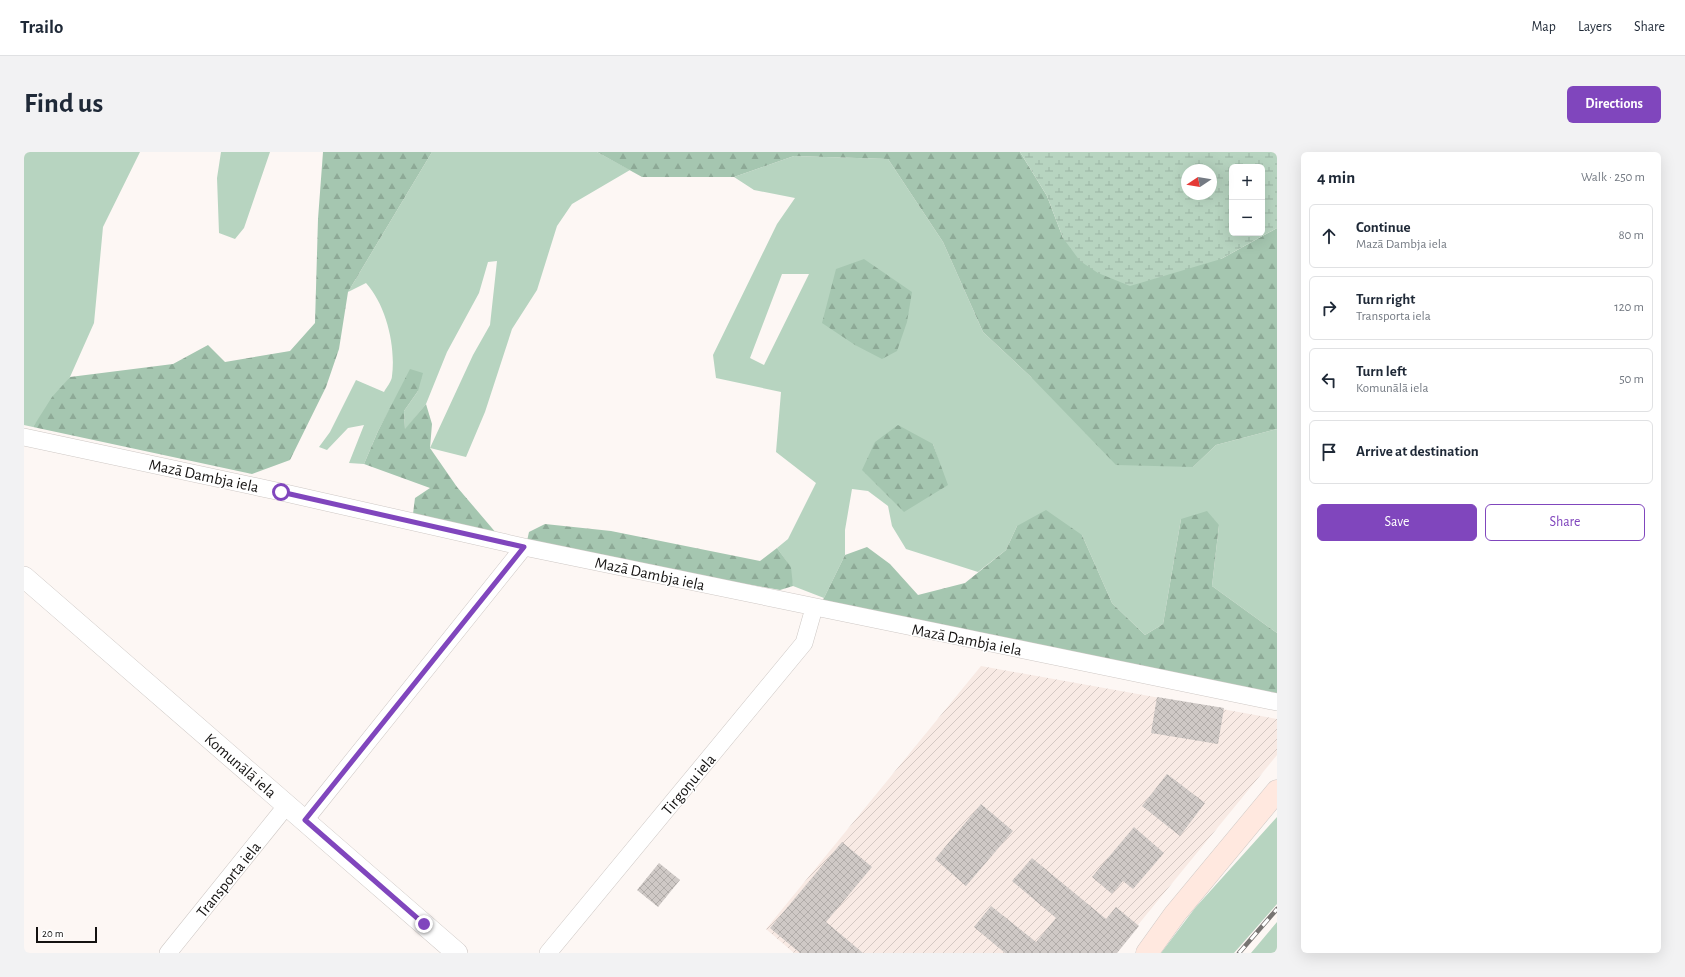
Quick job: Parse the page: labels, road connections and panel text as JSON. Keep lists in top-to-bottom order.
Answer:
{
  "streets": {
    "street": [
      "Mazā Dambja iela",
      "Komunālā iela",
      "Tirgoņu iela",
      "Transporta iela"
    ]
  },
  "crossings": [
    ["Mazā Dambja iela", "Tirgoņu iela"],
    ["Komunālā iela", "Transporta iela"]
  ],
  "scale_bar": "20 m",
  "north": "left",
  "page": {
    "header": "Trailo",
    "nav": ["Map", "Layers", "Share"],
    "buttons": [
      "Directions",
      ["Save", "Share"]
    ],
    "title": "Find us",
    "heading": ["4 min", "Walk · 250 m"],
    "map_buttons": ["+", "−"],
    "list": [
      ["Continue", "Mazā Dambja iela", "80 m"],
      ["Turn right", "Transporta iela", "120 m"],
      ["Turn left", "Komunālā iela", "50 m"],
      "Arrive at destination"
    ],
    "scale": "20 m"
  }
}
